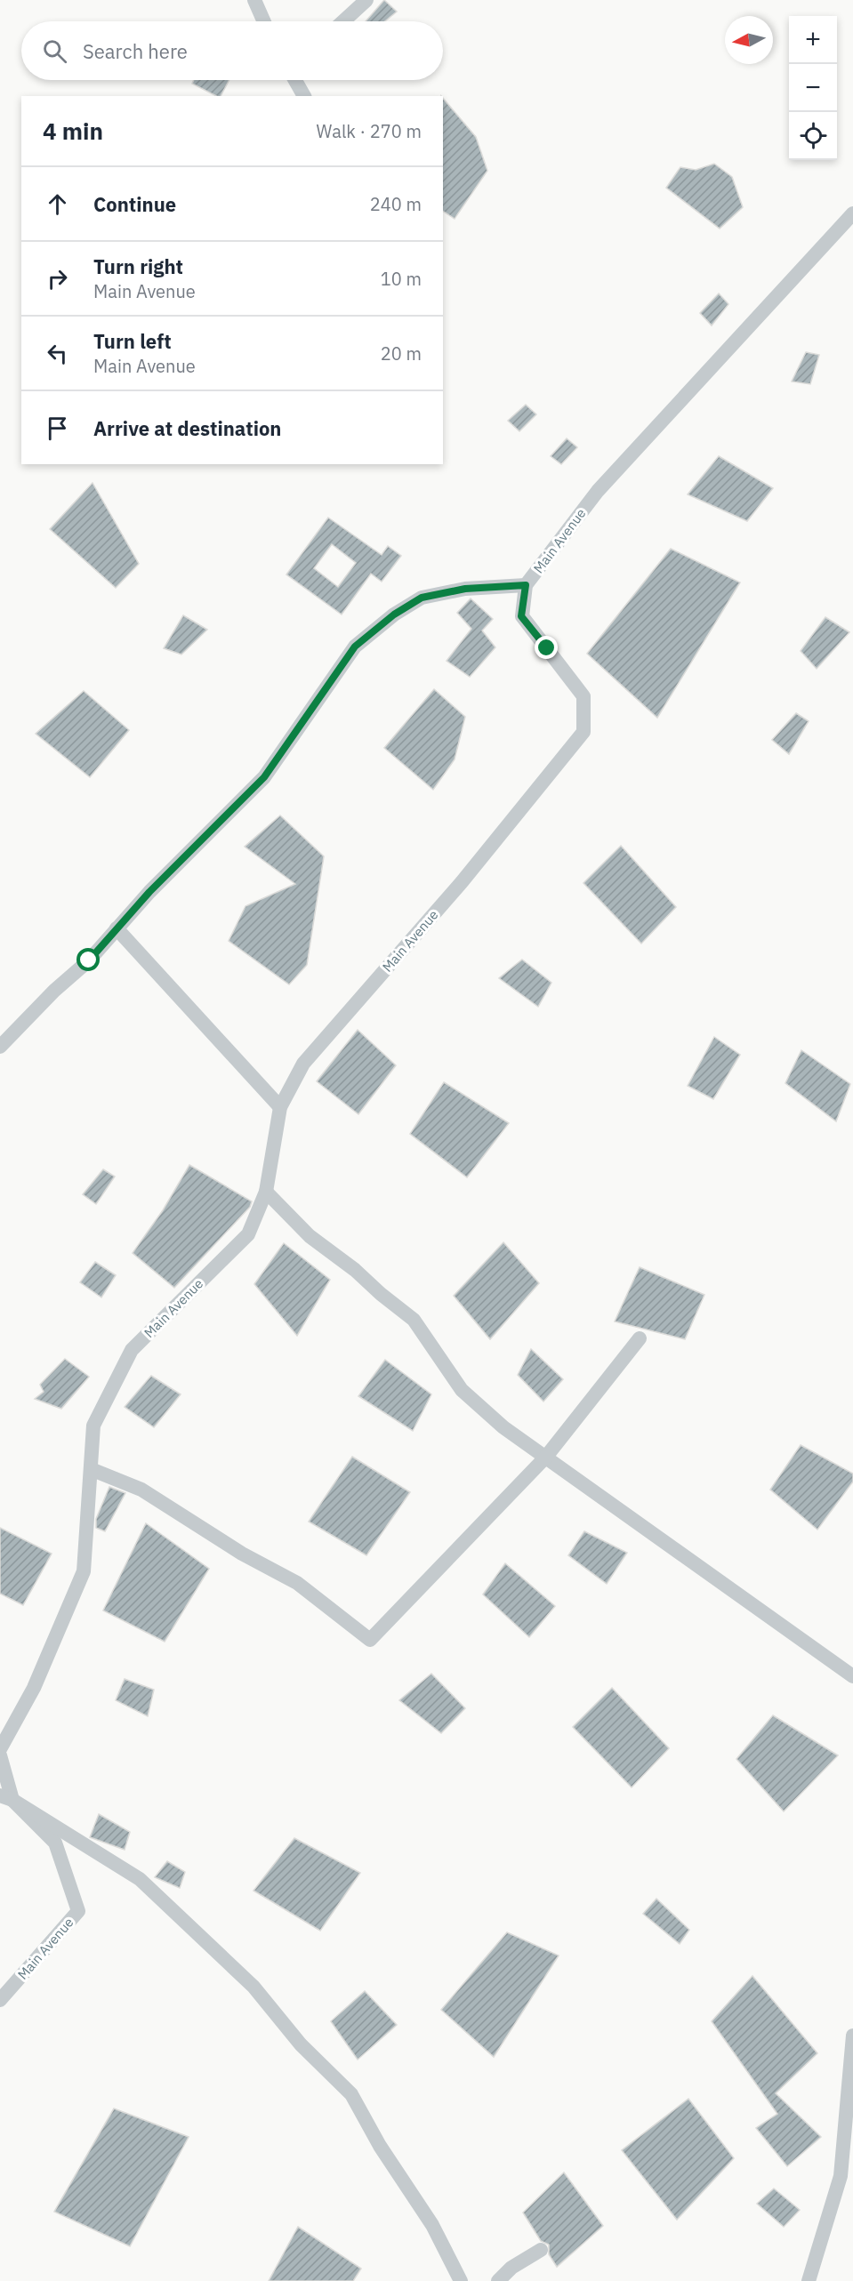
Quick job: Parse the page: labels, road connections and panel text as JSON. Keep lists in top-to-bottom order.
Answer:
{
  "streets": {
    "street": ["Main Avenue"]
  },
  "north": "left",
  "page": {
    "map_buttons": ["+", "−"],
    "search": "Search here",
    "heading": ["4 min", "Walk · 270 m"],
    "list": [
      ["Continue", "240 m"],
      ["Turn right", "Main Avenue", "10 m"],
      ["Turn left", "Main Avenue", "20 m"],
      "Arrive at destination"
    ]
  }
}
